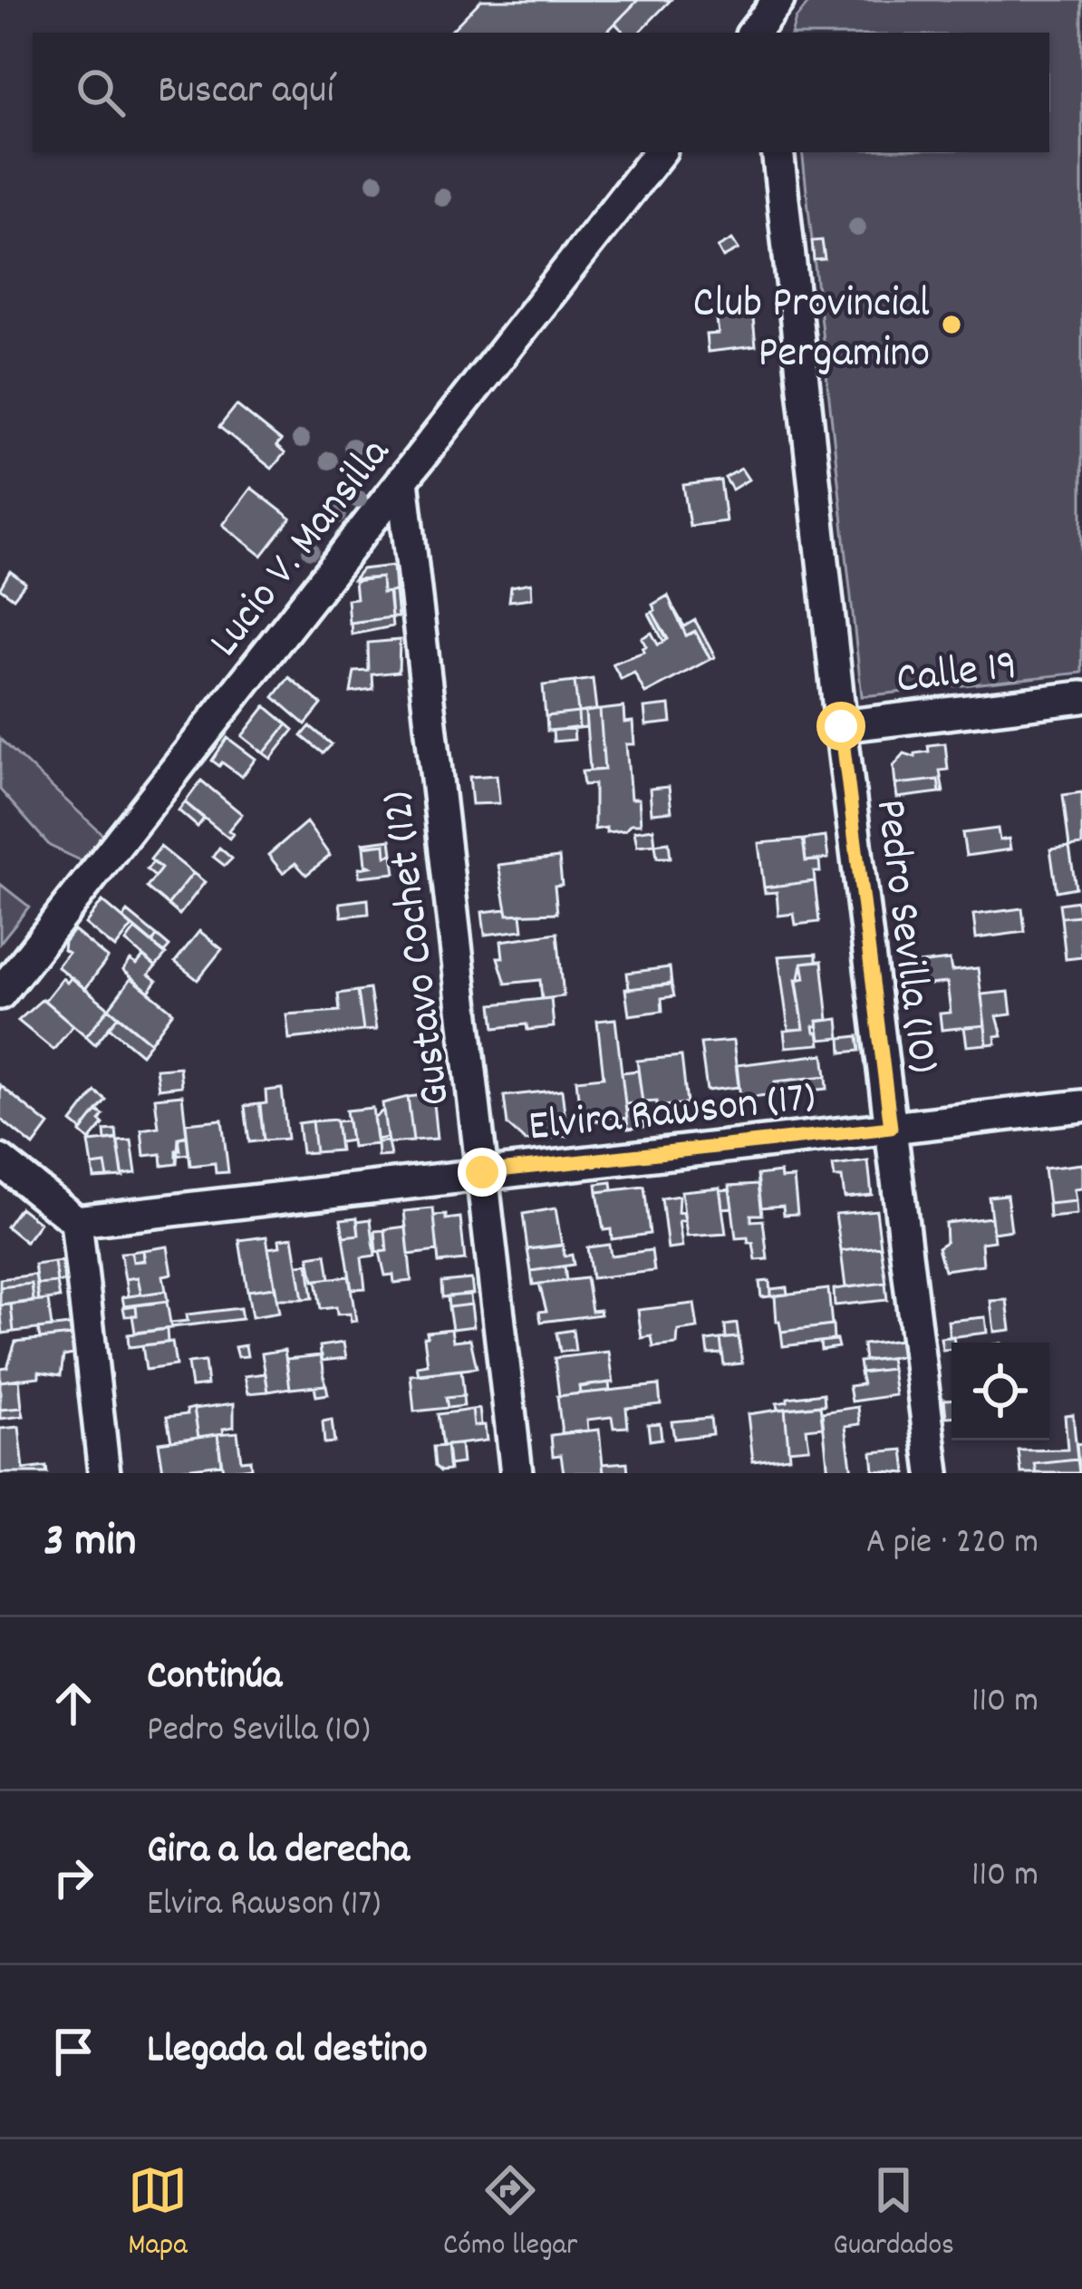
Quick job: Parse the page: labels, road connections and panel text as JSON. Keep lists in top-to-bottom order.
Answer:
{
  "streets": {
    "street": [
      "Lucio V. Mansilla",
      "Calle 19",
      "Pedro Sevilla (10)",
      "Gustavo Cochet (12)",
      "Elvira Rawson (17)"
    ]
  },
  "crossings": [
    ["Lucio V. Mansilla", "Gustavo Cochet (12)"],
    ["Calle 19", "Pedro Sevilla (10)"],
    ["Pedro Sevilla (10)", "Elvira Rawson (17)"],
    ["Gustavo Cochet (12)", "Elvira Rawson (17)"]
  ],
  "places": ["Club Provincial Pergamino"],
  "page": {
    "search": "Buscar aquí",
    "heading": ["3 min", "A pie · 220 m"],
    "list": [
      ["Continúa", "Pedro Sevilla (10)", "110 m"],
      ["Gira a la derecha", "Elvira Rawson (17)", "110 m"],
      "Llegada al destino"
    ],
    "nav": ["Mapa", "Cómo llegar", "Guardados"]
  }
}
